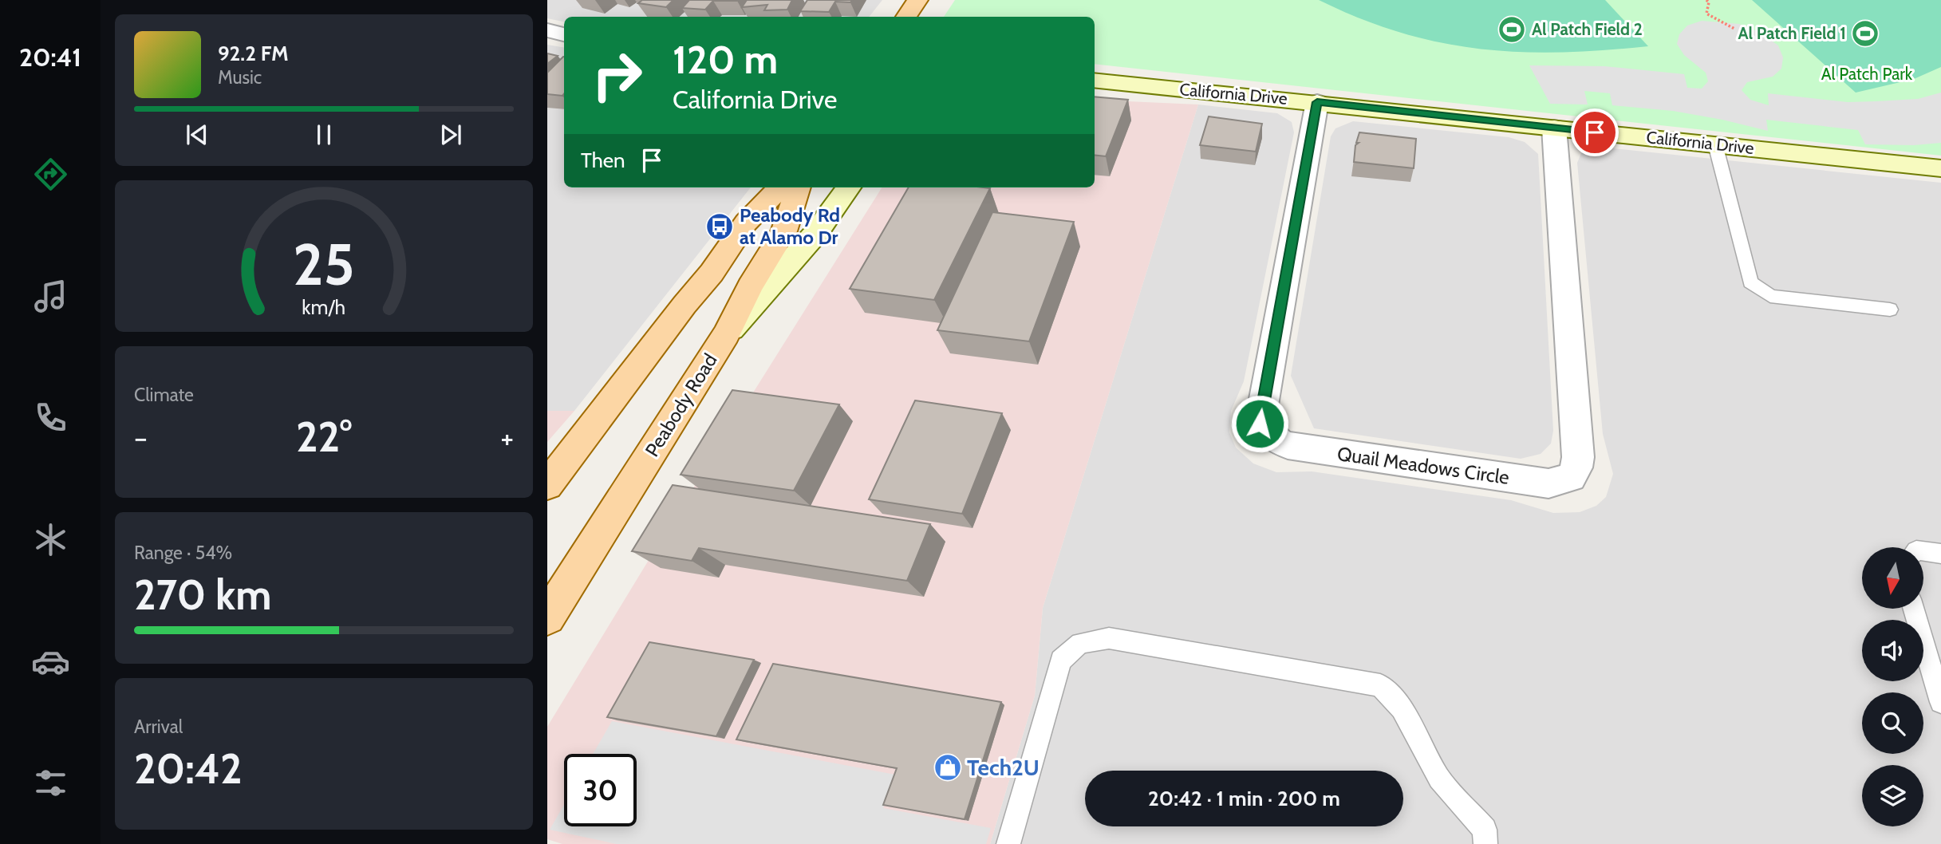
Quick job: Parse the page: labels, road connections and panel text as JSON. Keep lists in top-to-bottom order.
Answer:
{
  "streets": {
    "main road": ["Peabody Road"],
    "street": ["California Drive", "Quail Meadows Circle"]
  },
  "crossings": [
    ["California Drive", "Quail Meadows Circle"]
  ],
  "parks": ["Al Patch Park"],
  "places": {
    "sports": ["Al Patch Field 2", "Al Patch Field 1"],
    "bus stop": ["Peabody Rd at Alamo Dr"],
    "shop": ["Tech2U"]
  },
  "north": "bottom",
  "page": {
    "tabs": "20:41",
    "turn": ["120 m", "California Drive"],
    "song": ["92.2 FM", "Music"],
    "then": "Then",
    "tile": [
      "Climate",
      ["Range · 54%", "270 km"],
      ["Arrival", "20:42"]
    ],
    "heat": ["−", "22°", "+"],
    "limit": "30",
    "trip": "20:42 · 1 min · 200 m",
    "gauge": ["25", "km/h"]
  }
}
